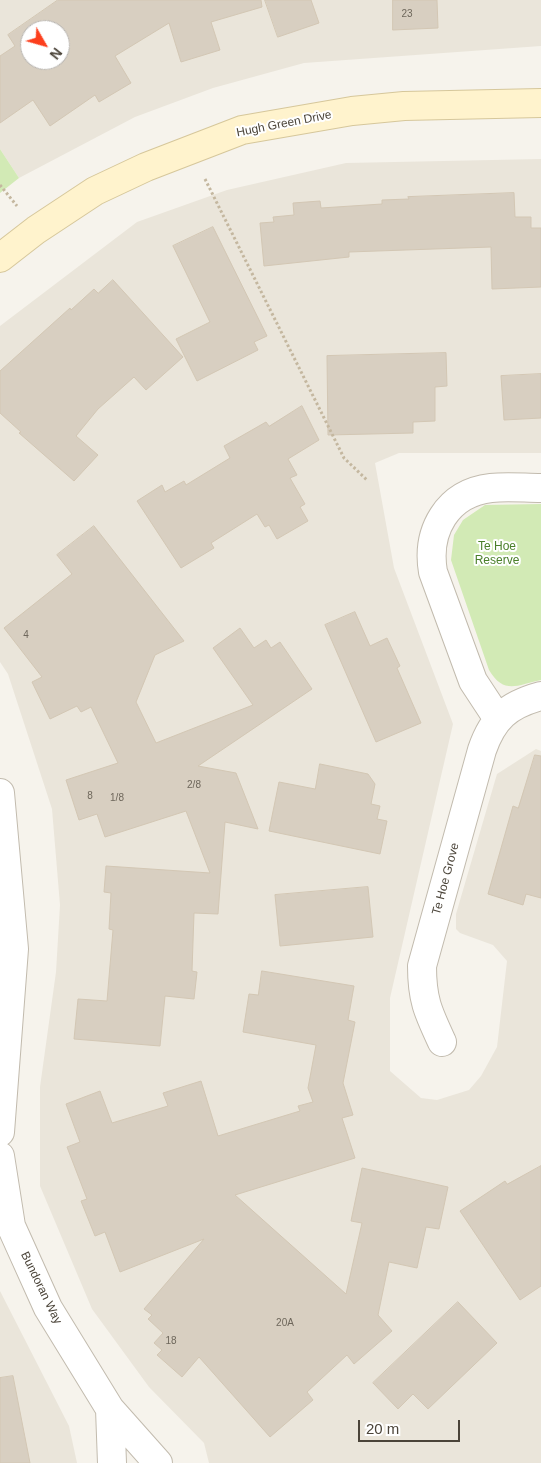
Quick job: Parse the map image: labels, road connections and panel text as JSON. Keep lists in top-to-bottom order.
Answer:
{
  "streets": {
    "main road": ["Hugh Green Drive"],
    "street": ["Te Hoe Grove", "Bundoran Way"]
  },
  "parks": ["Te Hoe Reserve"],
  "house_numbers": [
    "23",
    "4",
    "2/8",
    "8",
    "1/8",
    "20A",
    "18"
  ],
  "scale_bar": "20 m",
  "north": "bottom right"
}
